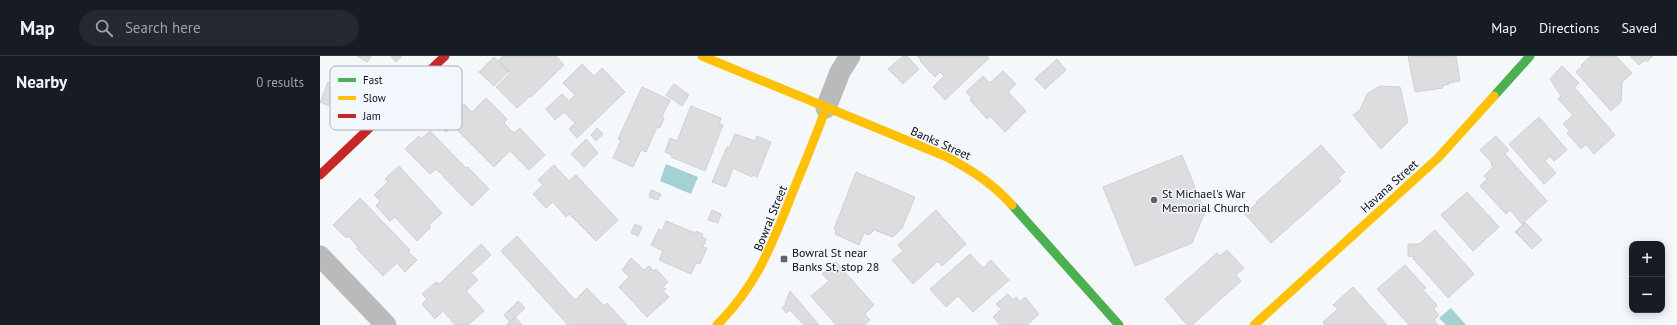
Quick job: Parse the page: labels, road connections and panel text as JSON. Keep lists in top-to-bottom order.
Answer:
{
  "streets": {
    "street": ["Banks Street", "Havana Street", "Bowral Street"]
  },
  "crossings": [
    ["Banks Street", "Bowral Street"]
  ],
  "places": {
    "other": ["St Michael's War Memorial Church"],
    "transit": ["Bowral St near Banks St, stop 28"]
  },
  "legend": ["Fast", "Slow", "Jam"],
  "page": {
    "header": "Map",
    "search": "Search here",
    "nav": ["Map", "Directions", "Saved"],
    "heading": ["Nearby", "0 results"],
    "map_buttons": ["+", "−"]
  }
}
